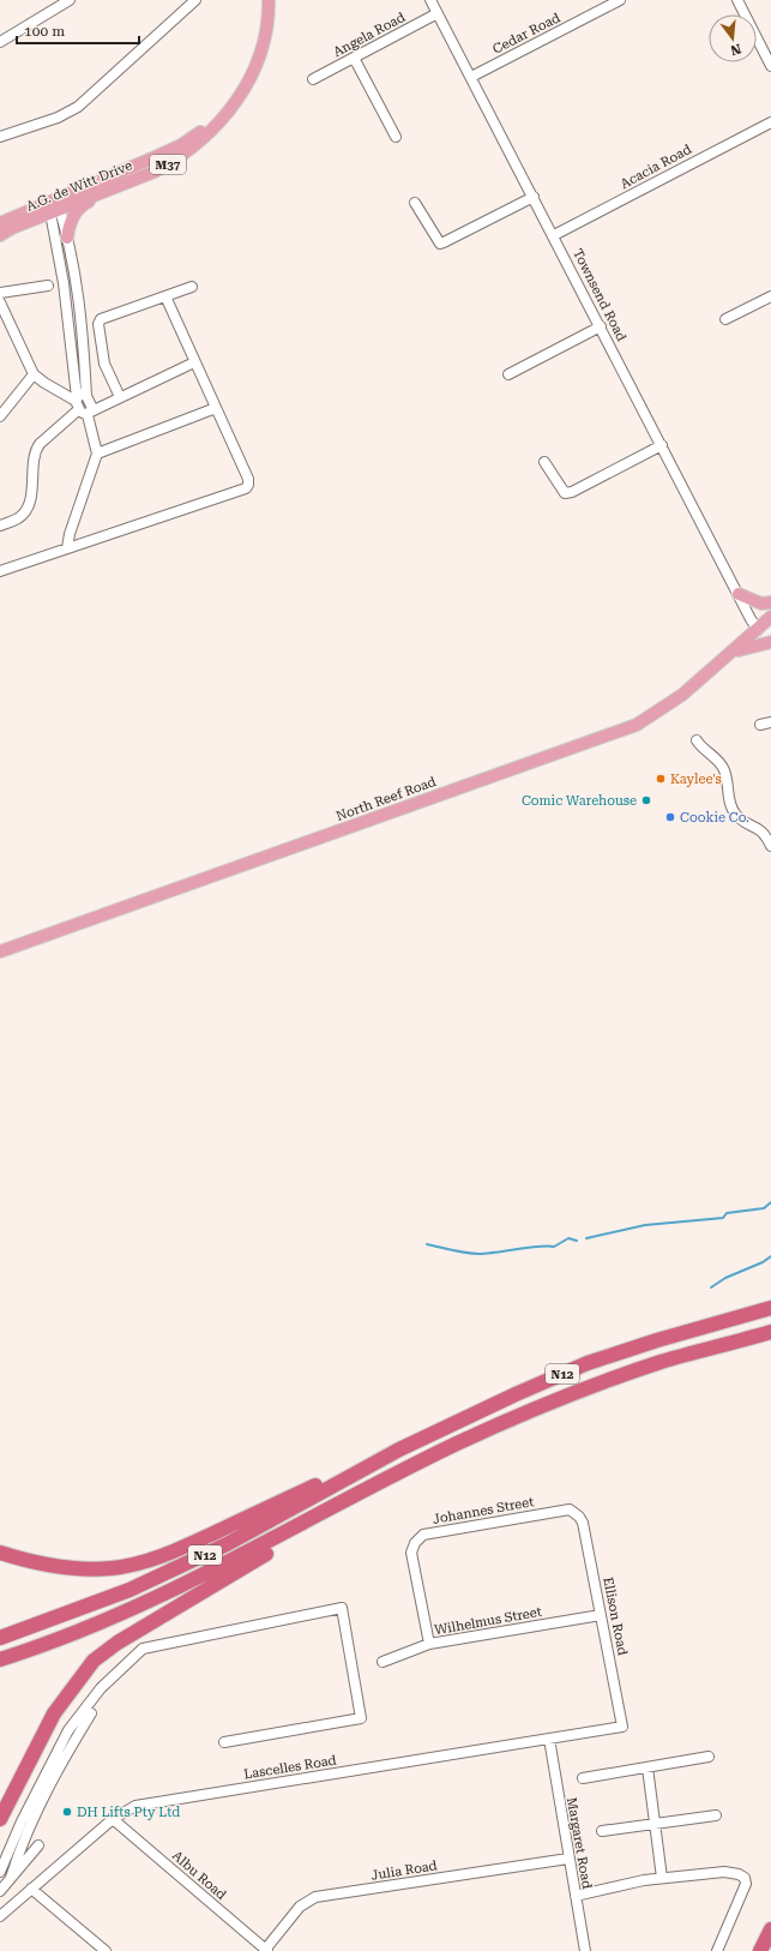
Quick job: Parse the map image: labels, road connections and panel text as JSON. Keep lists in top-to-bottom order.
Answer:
{
  "streets": {
    "highway": ["N12"],
    "main road": ["M37", "A.G. de Witt Drive", "North Reef Road"],
    "street": [
      "Cedar Road",
      "Angela Road",
      "Acacia Road",
      "Townsend Road",
      "Johannes Street",
      "Ellison Road",
      "Wilhelmus Street",
      "Lascelles Road",
      "Margaret Road",
      "Julia Road",
      "Albu Road"
    ]
  },
  "crossings": [
    ["Cedar Road", "Townsend Road"],
    ["Angela Road", "Townsend Road"],
    ["Acacia Road", "Townsend Road"],
    ["Townsend Road", "North Reef Road"],
    ["Johannes Street", "Ellison Road"],
    ["Johannes Street", "Wilhelmus Street"],
    ["Ellison Road", "Wilhelmus Street"],
    ["Ellison Road", "Lascelles Road"],
    ["Lascelles Road", "Margaret Road"],
    ["Lascelles Road", "Albu Road"],
    ["Margaret Road", "Julia Road"],
    ["Julia Road", "Albu Road"]
  ],
  "places": [
    "Kaylee's",
    "Comic Warehouse",
    "Cookie Co.",
    "DH Lifts Pty Ltd"
  ],
  "scale_bar": "100 m",
  "north": "bottom"
}
